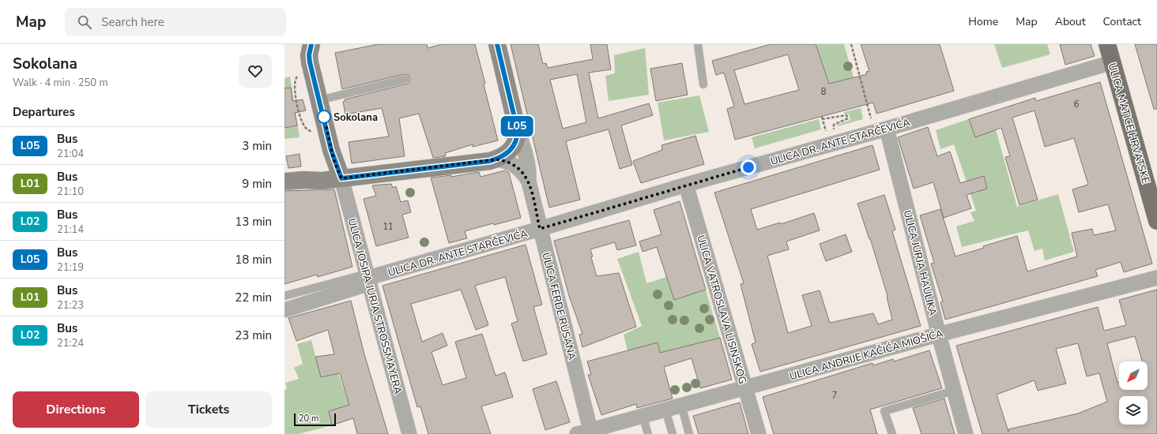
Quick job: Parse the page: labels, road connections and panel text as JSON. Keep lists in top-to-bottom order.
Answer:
{
  "streets": {
    "main road": ["ULICA MATICE HRVATSKE", "ULICA FERDE RUSANA"],
    "street": [
      "ULICA DR. ANTE STARČEVIĆA",
      "ULICA JURJA HAULIKA",
      "ULICA JOSIPA JURJA STROSSMAYERA",
      "ULICA VATROSLAVA LISINSKOG",
      "ULICA ANDRIJE KAČIĆA MIOŠIĆA"
    ]
  },
  "crossings": [
    ["ULICA MATICE HRVATSKE", "ULICA DR. ANTE STARČEVIĆA"],
    ["ULICA DR. ANTE STARČEVIĆA", "ULICA JURJA HAULIKA"],
    ["ULICA DR. ANTE STARČEVIĆA", "ULICA JOSIPA JURJA STROSSMAYERA"],
    ["ULICA DR. ANTE STARČEVIĆA", "ULICA FERDE RUSANA"],
    ["ULICA DR. ANTE STARČEVIĆA", "ULICA VATROSLAVA LISINSKOG"],
    ["ULICA JURJA HAULIKA", "ULICA ANDRIJE KAČIĆA MIOŠIĆA"],
    ["ULICA FERDE RUSANA", "ULICA ANDRIJE KAČIĆA MIOŠIĆA"],
    ["ULICA VATROSLAVA LISINSKOG", "ULICA ANDRIJE KAČIĆA MIOŠIĆA"]
  ],
  "places": ["Sokolana"],
  "lines": ["bus line L05"],
  "house_numbers": [
    "8",
    "6",
    "11",
    "7"
  ],
  "scale_bar": "20 m",
  "north": "bottom left",
  "page": {
    "header": "Map",
    "search": "Search here",
    "nav": [
      "Home",
      "Map",
      "About",
      "Contact"
    ],
    "heading": [
      ["Sokolana", "Walk · 4 min · 250 m"],
      "Departures"
    ],
    "on_map": "L05",
    "list": [
      {
        "mark": "L05",
        "name": "Bus",
        "note": "21:04",
        "value": "3 min"
      },
      {
        "mark": "L01",
        "name": "Bus",
        "note": "21:10",
        "value": "9 min"
      },
      {
        "mark": "L02",
        "name": "Bus",
        "note": "21:14",
        "value": "13 min"
      },
      {
        "mark": "L05",
        "name": "Bus",
        "note": "21:19",
        "value": "18 min"
      },
      {
        "mark": "L01",
        "name": "Bus",
        "note": "21:23",
        "value": "22 min"
      },
      {
        "mark": "L02",
        "name": "Bus",
        "note": "21:24",
        "value": "23 min"
      }
    ],
    "buttons": ["Directions", "Tickets"],
    "scale": "20 m"
  }
}
